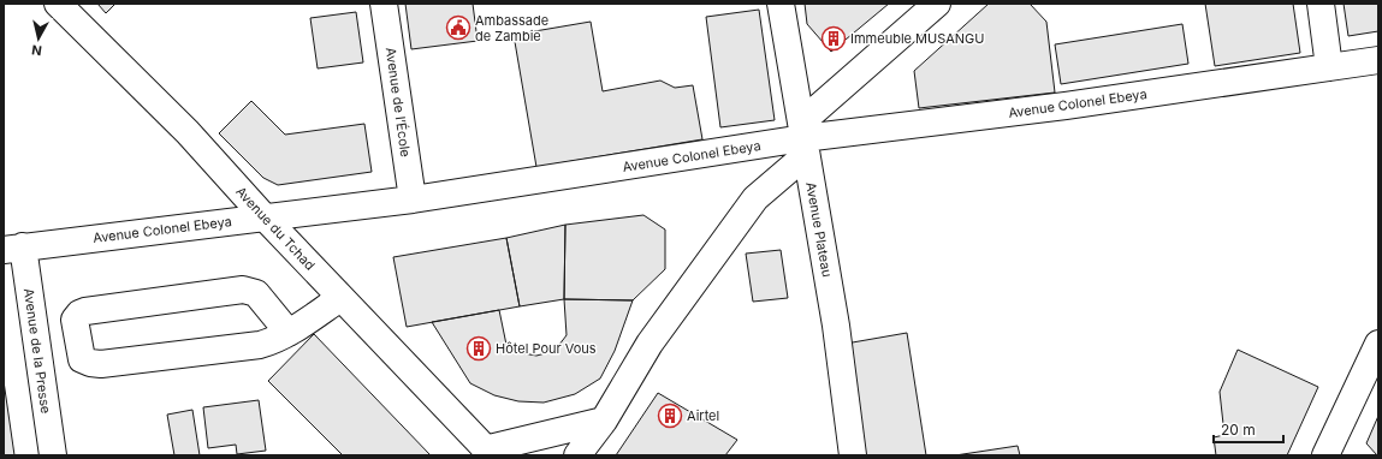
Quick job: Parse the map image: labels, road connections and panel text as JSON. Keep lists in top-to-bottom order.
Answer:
{
  "streets": {
    "street": [
      "Avenue de l’École",
      "Avenue Colonel Ebeya",
      "Avenue du Tchad",
      "Avenue Plateau",
      "Avenue de la Presse"
    ]
  },
  "crossings": [
    ["Avenue de l’École", "Avenue Colonel Ebeya"],
    ["Avenue Colonel Ebeya", "Avenue du Tchad"],
    ["Avenue Colonel Ebeya", "Avenue Plateau"],
    ["Avenue Colonel Ebeya", "Avenue de la Presse"]
  ],
  "places": {
    "public building": ["Ambassade de Zambie"],
    "building": ["Immeuble MUSANGU", "Hôtel Pour Vous", "Airtel"]
  },
  "scale_bar": "20 m",
  "north": "bottom"
}
